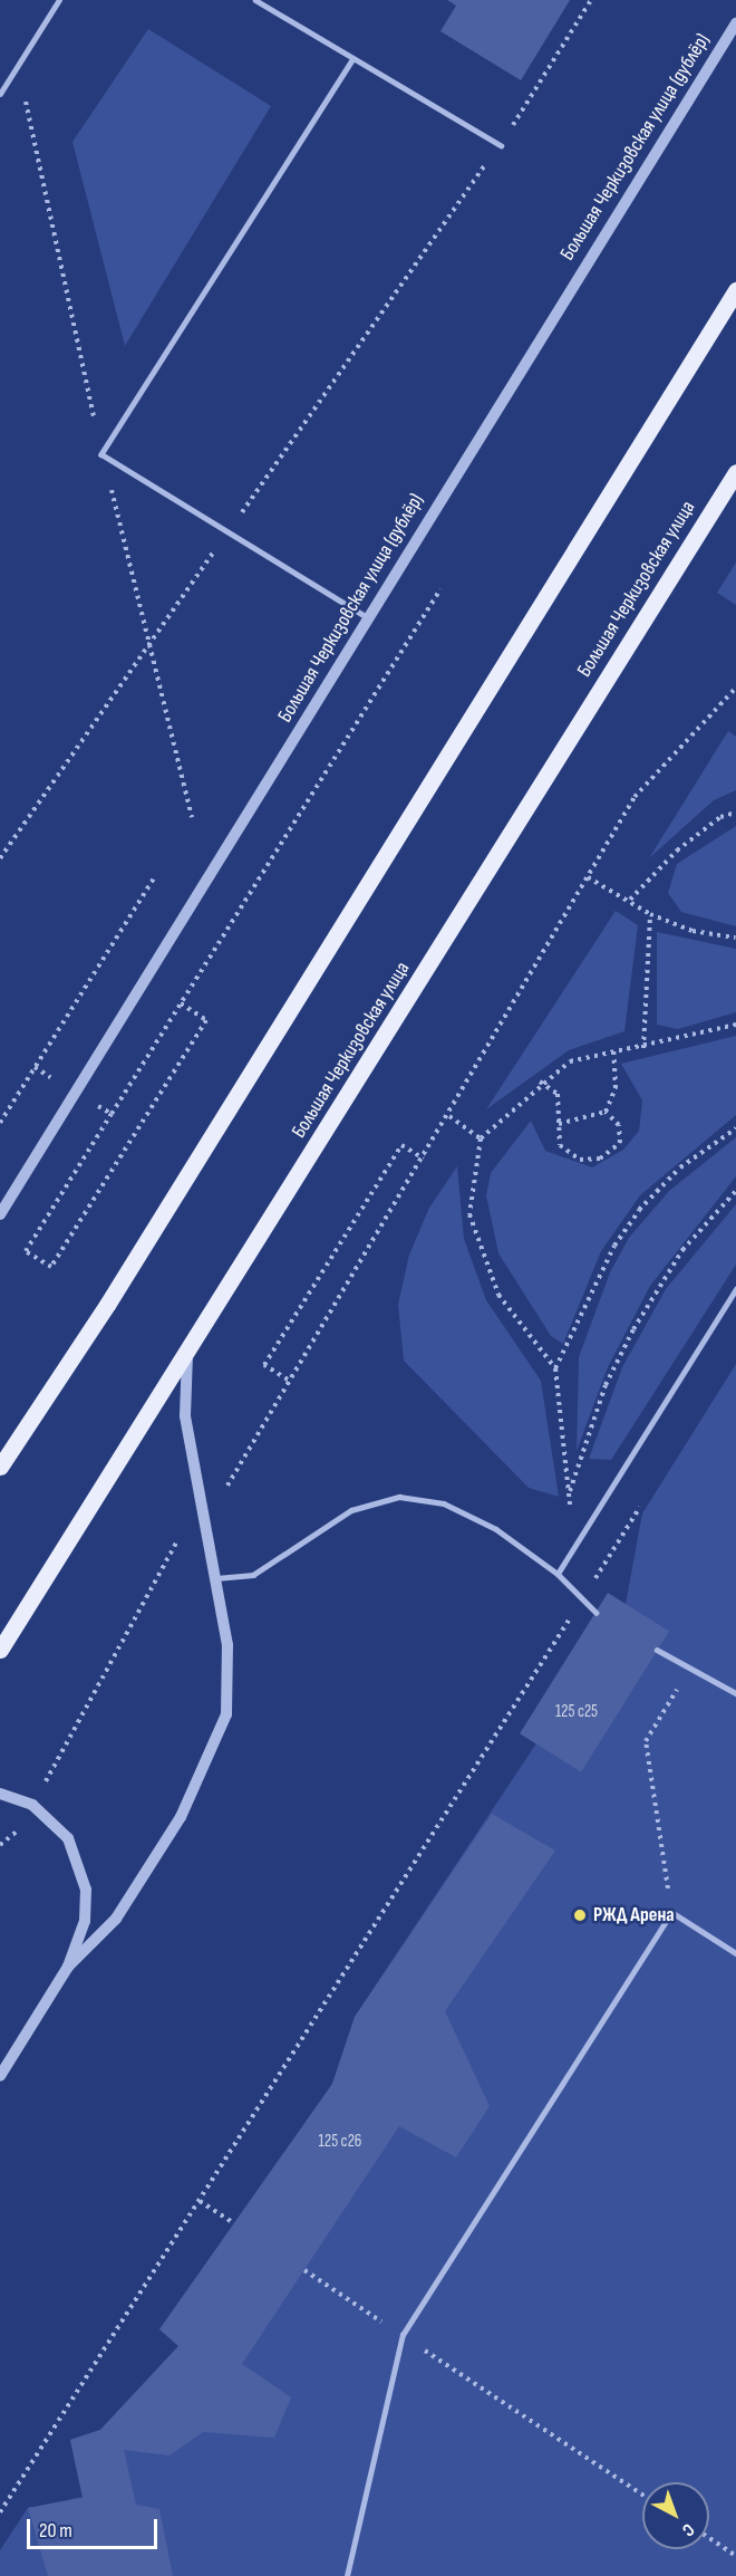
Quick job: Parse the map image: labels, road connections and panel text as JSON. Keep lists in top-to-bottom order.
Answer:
{
  "streets": {
    "main road": ["Большая Черкизовская улица"],
    "street": ["Большая Черкизовская улица (дублёр)"]
  },
  "places": ["РЖД Арена"],
  "house_numbers": ["125 c25", "125 c26"],
  "scale_bar": "20 m",
  "north": "bottom right"
}
